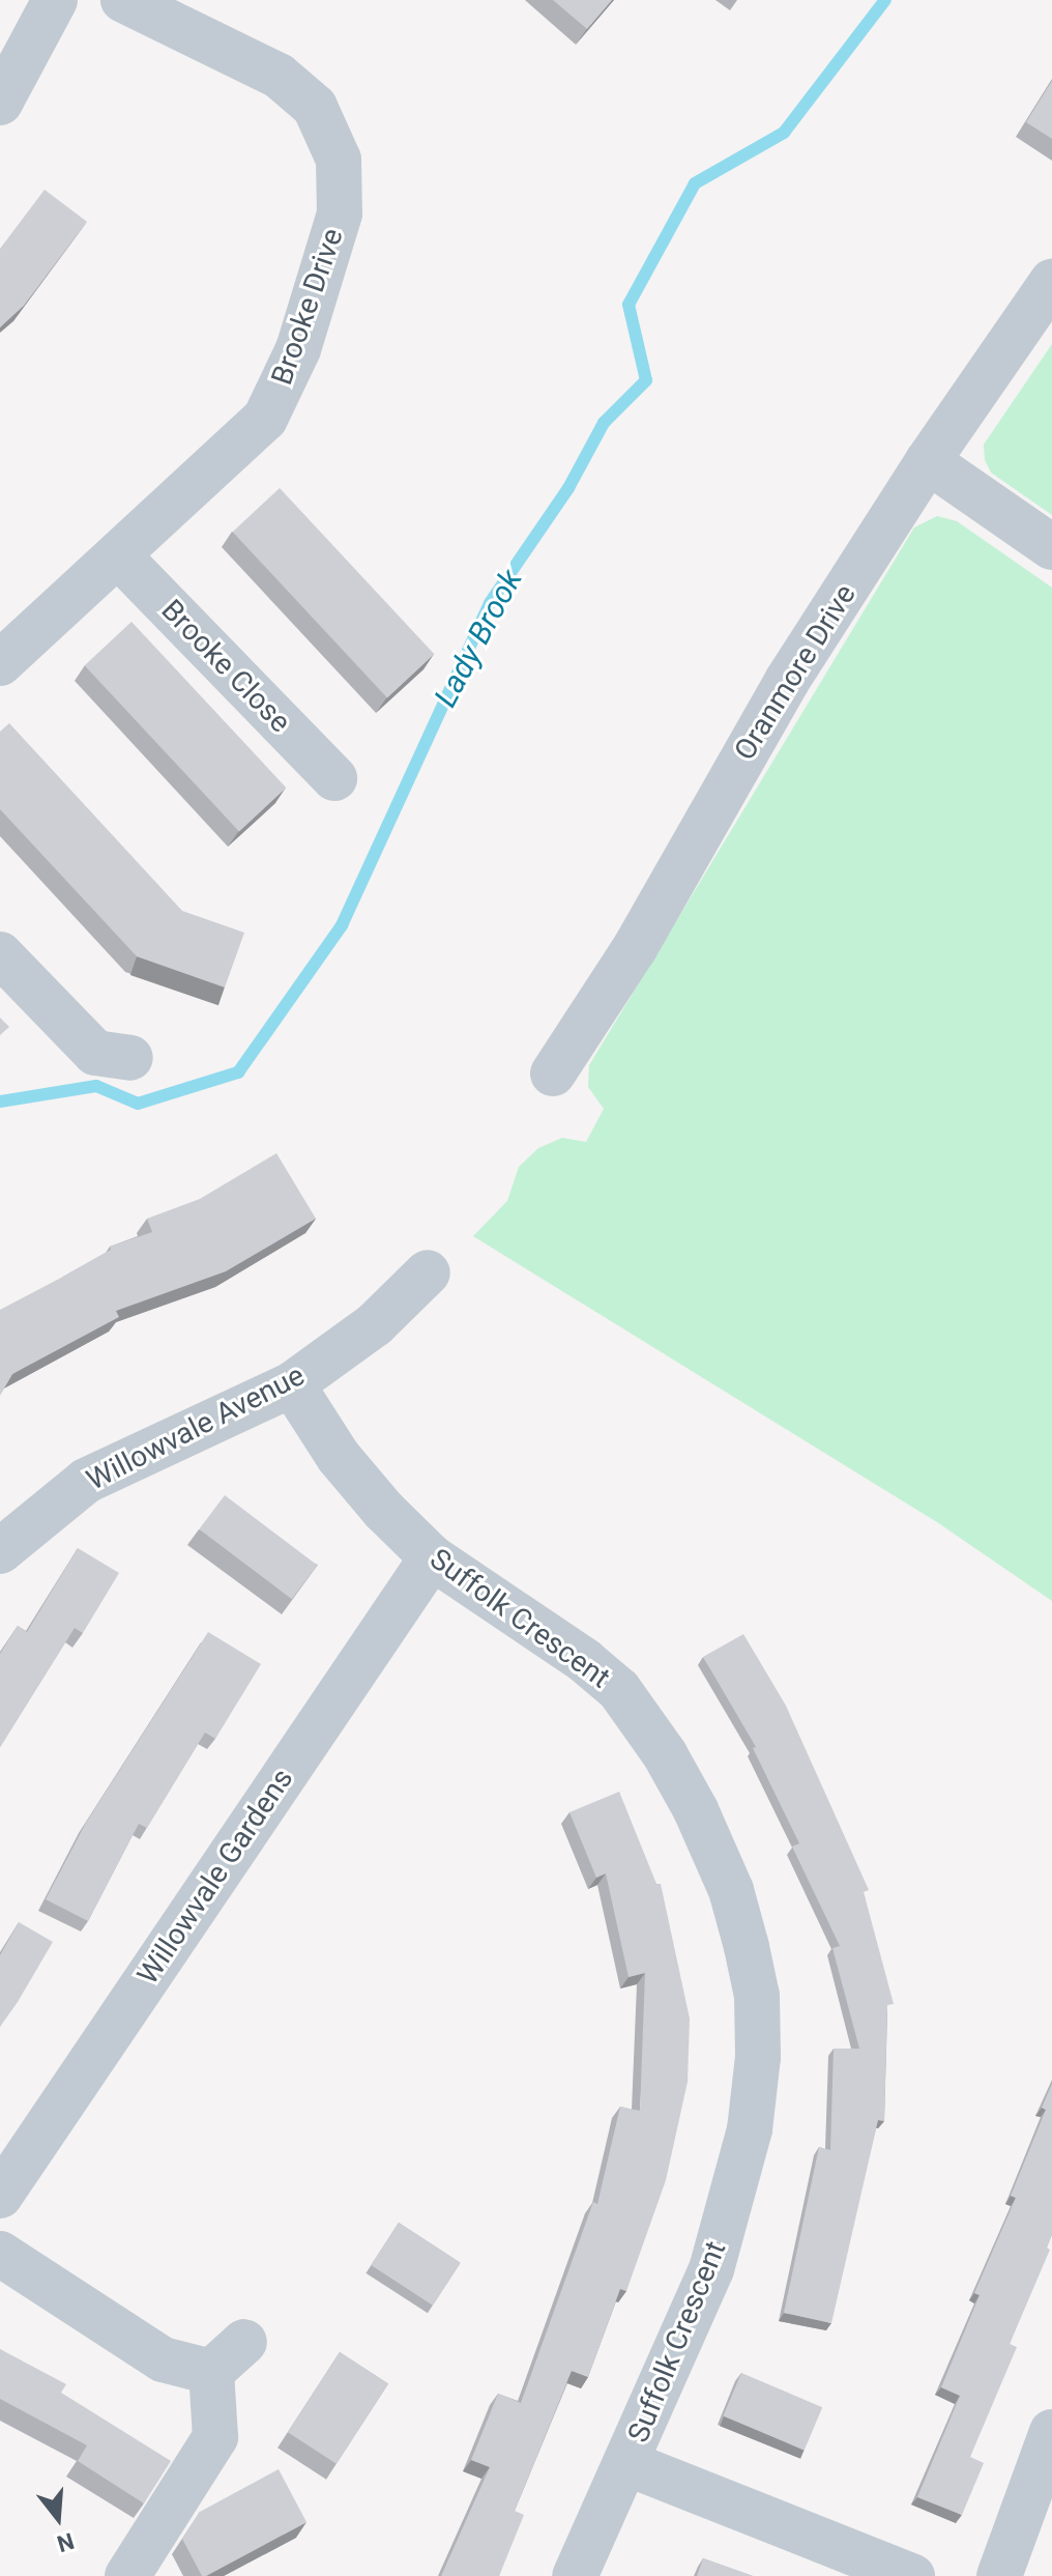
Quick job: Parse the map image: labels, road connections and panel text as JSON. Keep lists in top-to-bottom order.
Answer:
{
  "streets": {
    "street": [
      "Brooke Drive",
      "Brooke Close",
      "Oranmore Drive",
      "Willowvale Avenue",
      "Suffolk Crescent",
      "Willowvale Gardens"
    ]
  },
  "crossings": [
    ["Brooke Drive", "Brooke Close"],
    ["Willowvale Avenue", "Suffolk Crescent"],
    ["Suffolk Crescent", "Willowvale Gardens"]
  ],
  "water": ["Lady Brook"],
  "north": "bottom"
}
